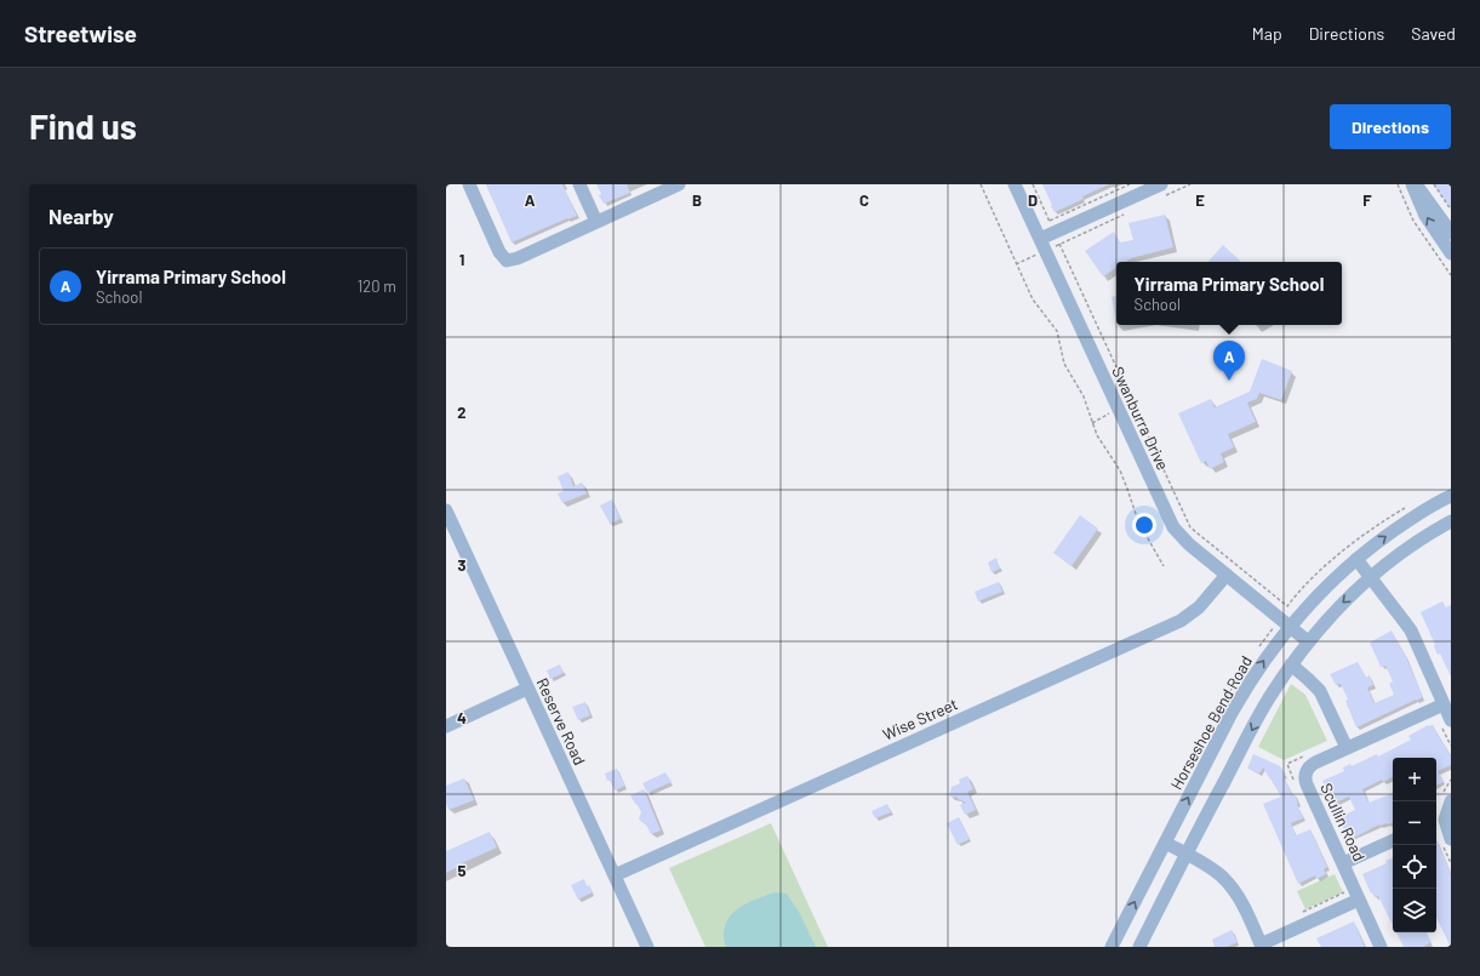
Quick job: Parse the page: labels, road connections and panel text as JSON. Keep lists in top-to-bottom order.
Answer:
{
  "streets": {
    "street": [
      "Swanburra Drive",
      "Wise Street",
      "Reserve Road",
      "Horseshoe Bend Road",
      "Scullin Road"
    ]
  },
  "crossings": [
    ["Swanburra Drive", "Wise Street"],
    ["Swanburra Drive", "Horseshoe Bend Road"],
    ["Wise Street", "Reserve Road"]
  ],
  "page": {
    "header": "Streetwise",
    "nav": ["Map", "Directions", "Saved"],
    "buttons": "Directions",
    "title": "Find us",
    "heading": "Nearby",
    "list": [
      {
        "mark": "A",
        "name": "Yirrama Primary School",
        "note": "School",
        "value": "120 m"
      }
    ],
    "popup": ["Yirrama Primary School", "School"],
    "pins": "A",
    "map_buttons": ["+", "−"]
  },
  "grid": {
    "columns": [
      "A",
      "B",
      "C",
      "D",
      "E",
      "F"
    ],
    "rows": [
      "1",
      "2",
      "3",
      "4",
      "5"
    ]
  }
}
